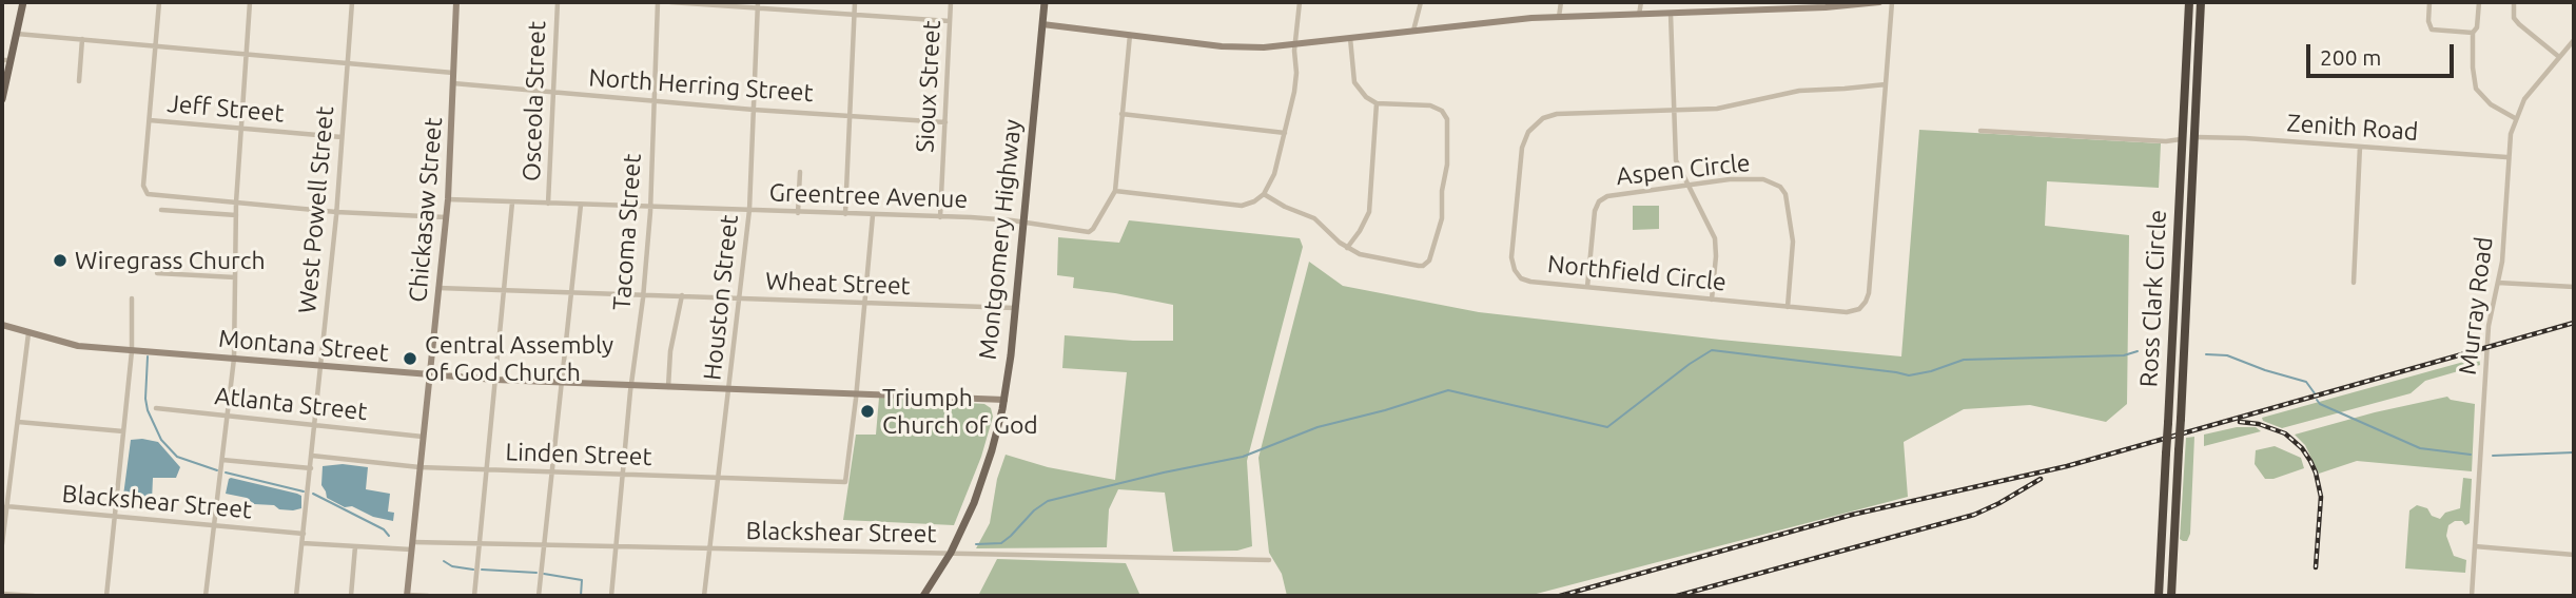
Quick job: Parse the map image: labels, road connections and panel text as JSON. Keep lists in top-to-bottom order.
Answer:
{
  "streets": {
    "highway": ["Ross Clark Circle"],
    "main road": ["Montgomery Highway"],
    "street": [
      "North Herring Street",
      "Sioux Street",
      "Osceola Street",
      "Jeff Street",
      "Zenith Road",
      "Aspen Circle",
      "Greentree Avenue",
      "West Powell Street",
      "Chickasaw Street",
      "Tacoma Street",
      "Northfield Circle",
      "Wheat Street",
      "Houston Street",
      "Murray Road",
      "Montana Street",
      "Atlanta Street",
      "Linden Street",
      "Blackshear Street"
    ]
  },
  "crossings": [
    ["North Herring Street", "Sioux Street"],
    ["North Herring Street", "Osceola Street"],
    ["North Herring Street", "Chickasaw Street"],
    ["North Herring Street", "Tacoma Street"],
    ["North Herring Street", "Houston Street"],
    ["Sioux Street", "Greentree Avenue"],
    ["Osceola Street", "Greentree Avenue"],
    ["Jeff Street", "West Powell Street"],
    ["Zenith Road", "Ross Clark Circle"],
    ["Zenith Road", "Murray Road"],
    ["Aspen Circle", "Northfield Circle"],
    ["Greentree Avenue", "Chickasaw Street"],
    ["Greentree Avenue", "Tacoma Street"],
    ["Greentree Avenue", "Montgomery Highway"],
    ["Greentree Avenue", "Houston Street"],
    ["West Powell Street", "Montana Street"],
    ["West Powell Street", "Atlanta Street"],
    ["West Powell Street", "Linden Street"],
    ["West Powell Street", "Blackshear Street"],
    ["Chickasaw Street", "Wheat Street"],
    ["Chickasaw Street", "Montana Street"],
    ["Chickasaw Street", "Atlanta Street"],
    ["Chickasaw Street", "Linden Street"],
    ["Chickasaw Street", "Blackshear Street"],
    ["Tacoma Street", "Wheat Street"],
    ["Tacoma Street", "Montana Street"],
    ["Tacoma Street", "Linden Street"],
    ["Tacoma Street", "Blackshear Street"],
    ["Montgomery Highway", "Wheat Street"],
    ["Montgomery Highway", "Montana Street"],
    ["Montgomery Highway", "Blackshear Street"],
    ["Wheat Street", "Houston Street"],
    ["Houston Street", "Montana Street"],
    ["Houston Street", "Linden Street"],
    ["Houston Street", "Blackshear Street"],
    ["Montana Street", "Linden Street"]
  ],
  "places": ["Wiregrass Church", "Central Assembly of God Church", "Triumph Church of God"],
  "scale_bar": "200 m"
}
